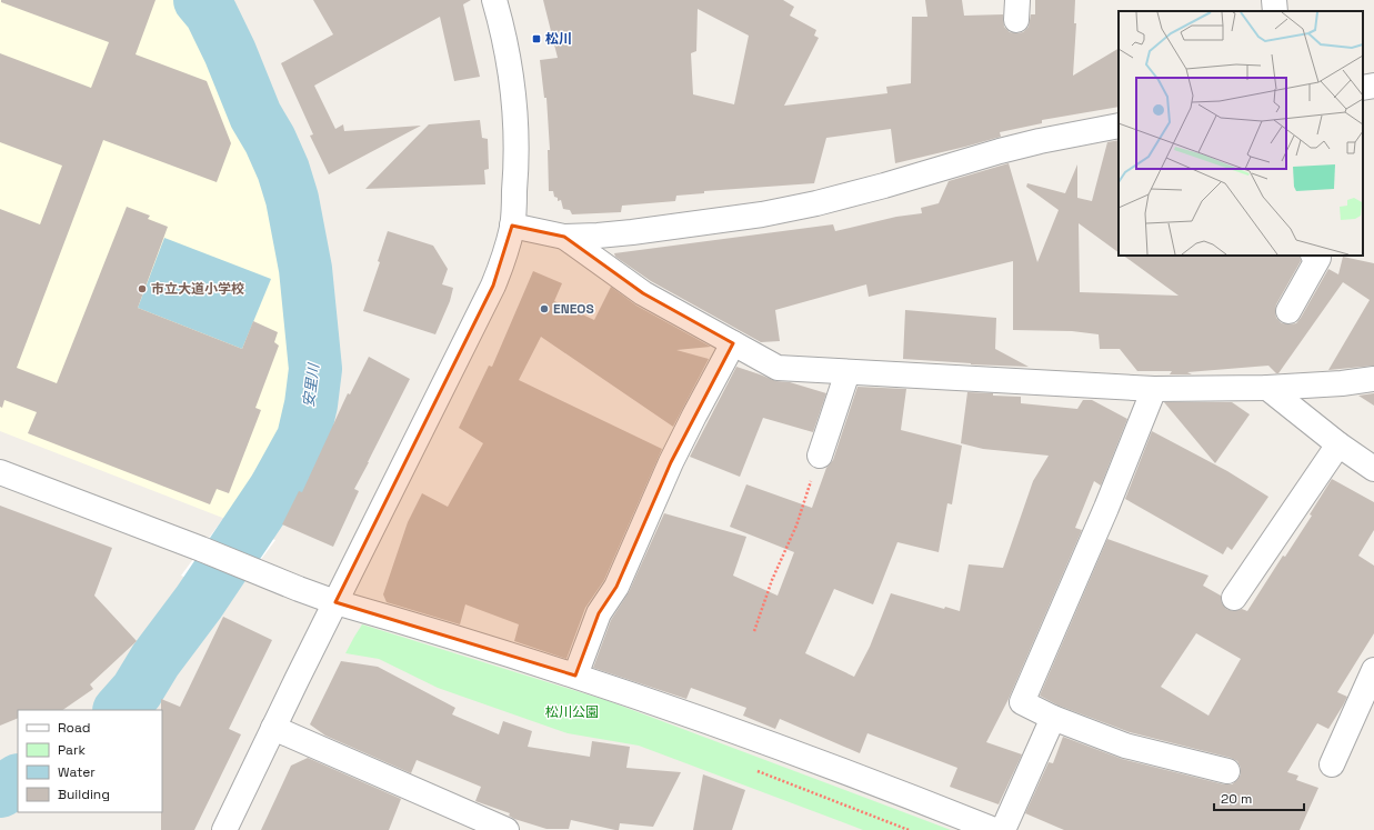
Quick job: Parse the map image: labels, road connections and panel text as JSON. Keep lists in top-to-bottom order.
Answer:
{
  "water": ["安里川"],
  "parks": ["松川公園"],
  "places": {
    "transit": ["松川"],
    "other": ["市立大道小学校", "ENEOS"]
  },
  "legend": [
    "Road",
    "Park",
    "Water",
    "Building"
  ],
  "scale_bar": "20 m"
}
